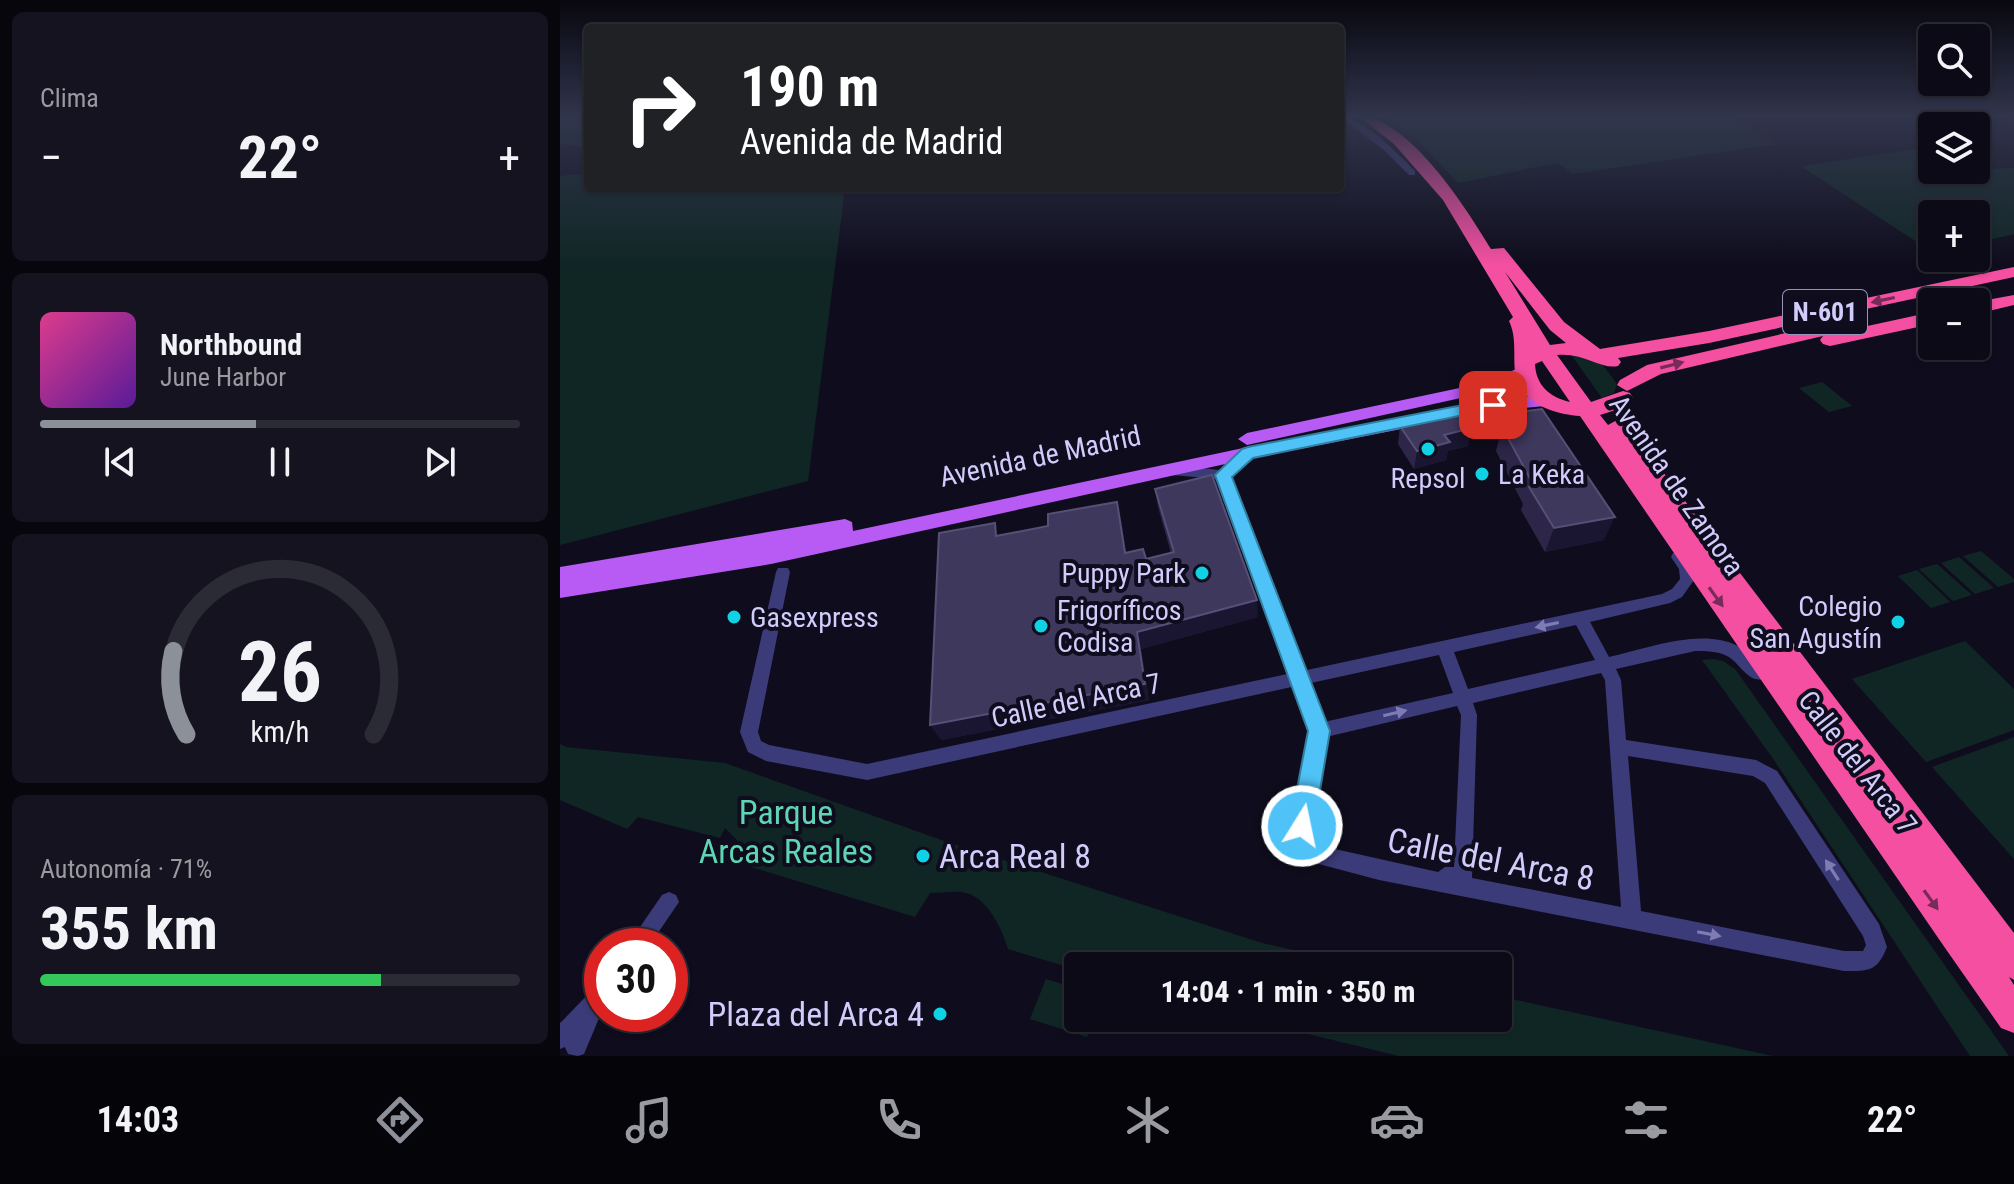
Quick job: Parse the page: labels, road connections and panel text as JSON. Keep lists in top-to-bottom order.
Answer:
{
  "streets": {
    "highway": ["N-601", "Avenida de Zamora"],
    "main road": ["Avenida de Madrid"],
    "street": ["Calle del Arca 7", "Calle del Arca 8"]
  },
  "crossings": [
    ["N-601", "Avenida de Zamora"],
    ["Avenida de Madrid", "Avenida de Zamora"],
    ["Avenida de Zamora", "Calle del Arca 7"],
    ["Calle del Arca 7", "Calle del Arca 8"]
  ],
  "parks": ["Parque Arcas Reales"],
  "places": [
    "Repsol",
    "La Keka",
    "Puppy Park",
    "Gasexpress",
    "Colegio San Agustín",
    "Frigoríficos Codisa",
    "Arca Real 8",
    "Plaza del Arca 4"
  ],
  "page": {
    "tile": [
      "Clima",
      ["Autonomía · 71%", "355 km"]
    ],
    "map_buttons": ["+", "−"],
    "turn": ["190 m", "Avenida de Madrid"],
    "heat": ["−", "22°", "+"],
    "song": ["Northbound", "June Harbor"],
    "limit": "30",
    "trip": "14:04 · 1 min · 350 m",
    "tabs": ["14:03", "22°"],
    "gauge": ["26", "km/h"]
  }
}
